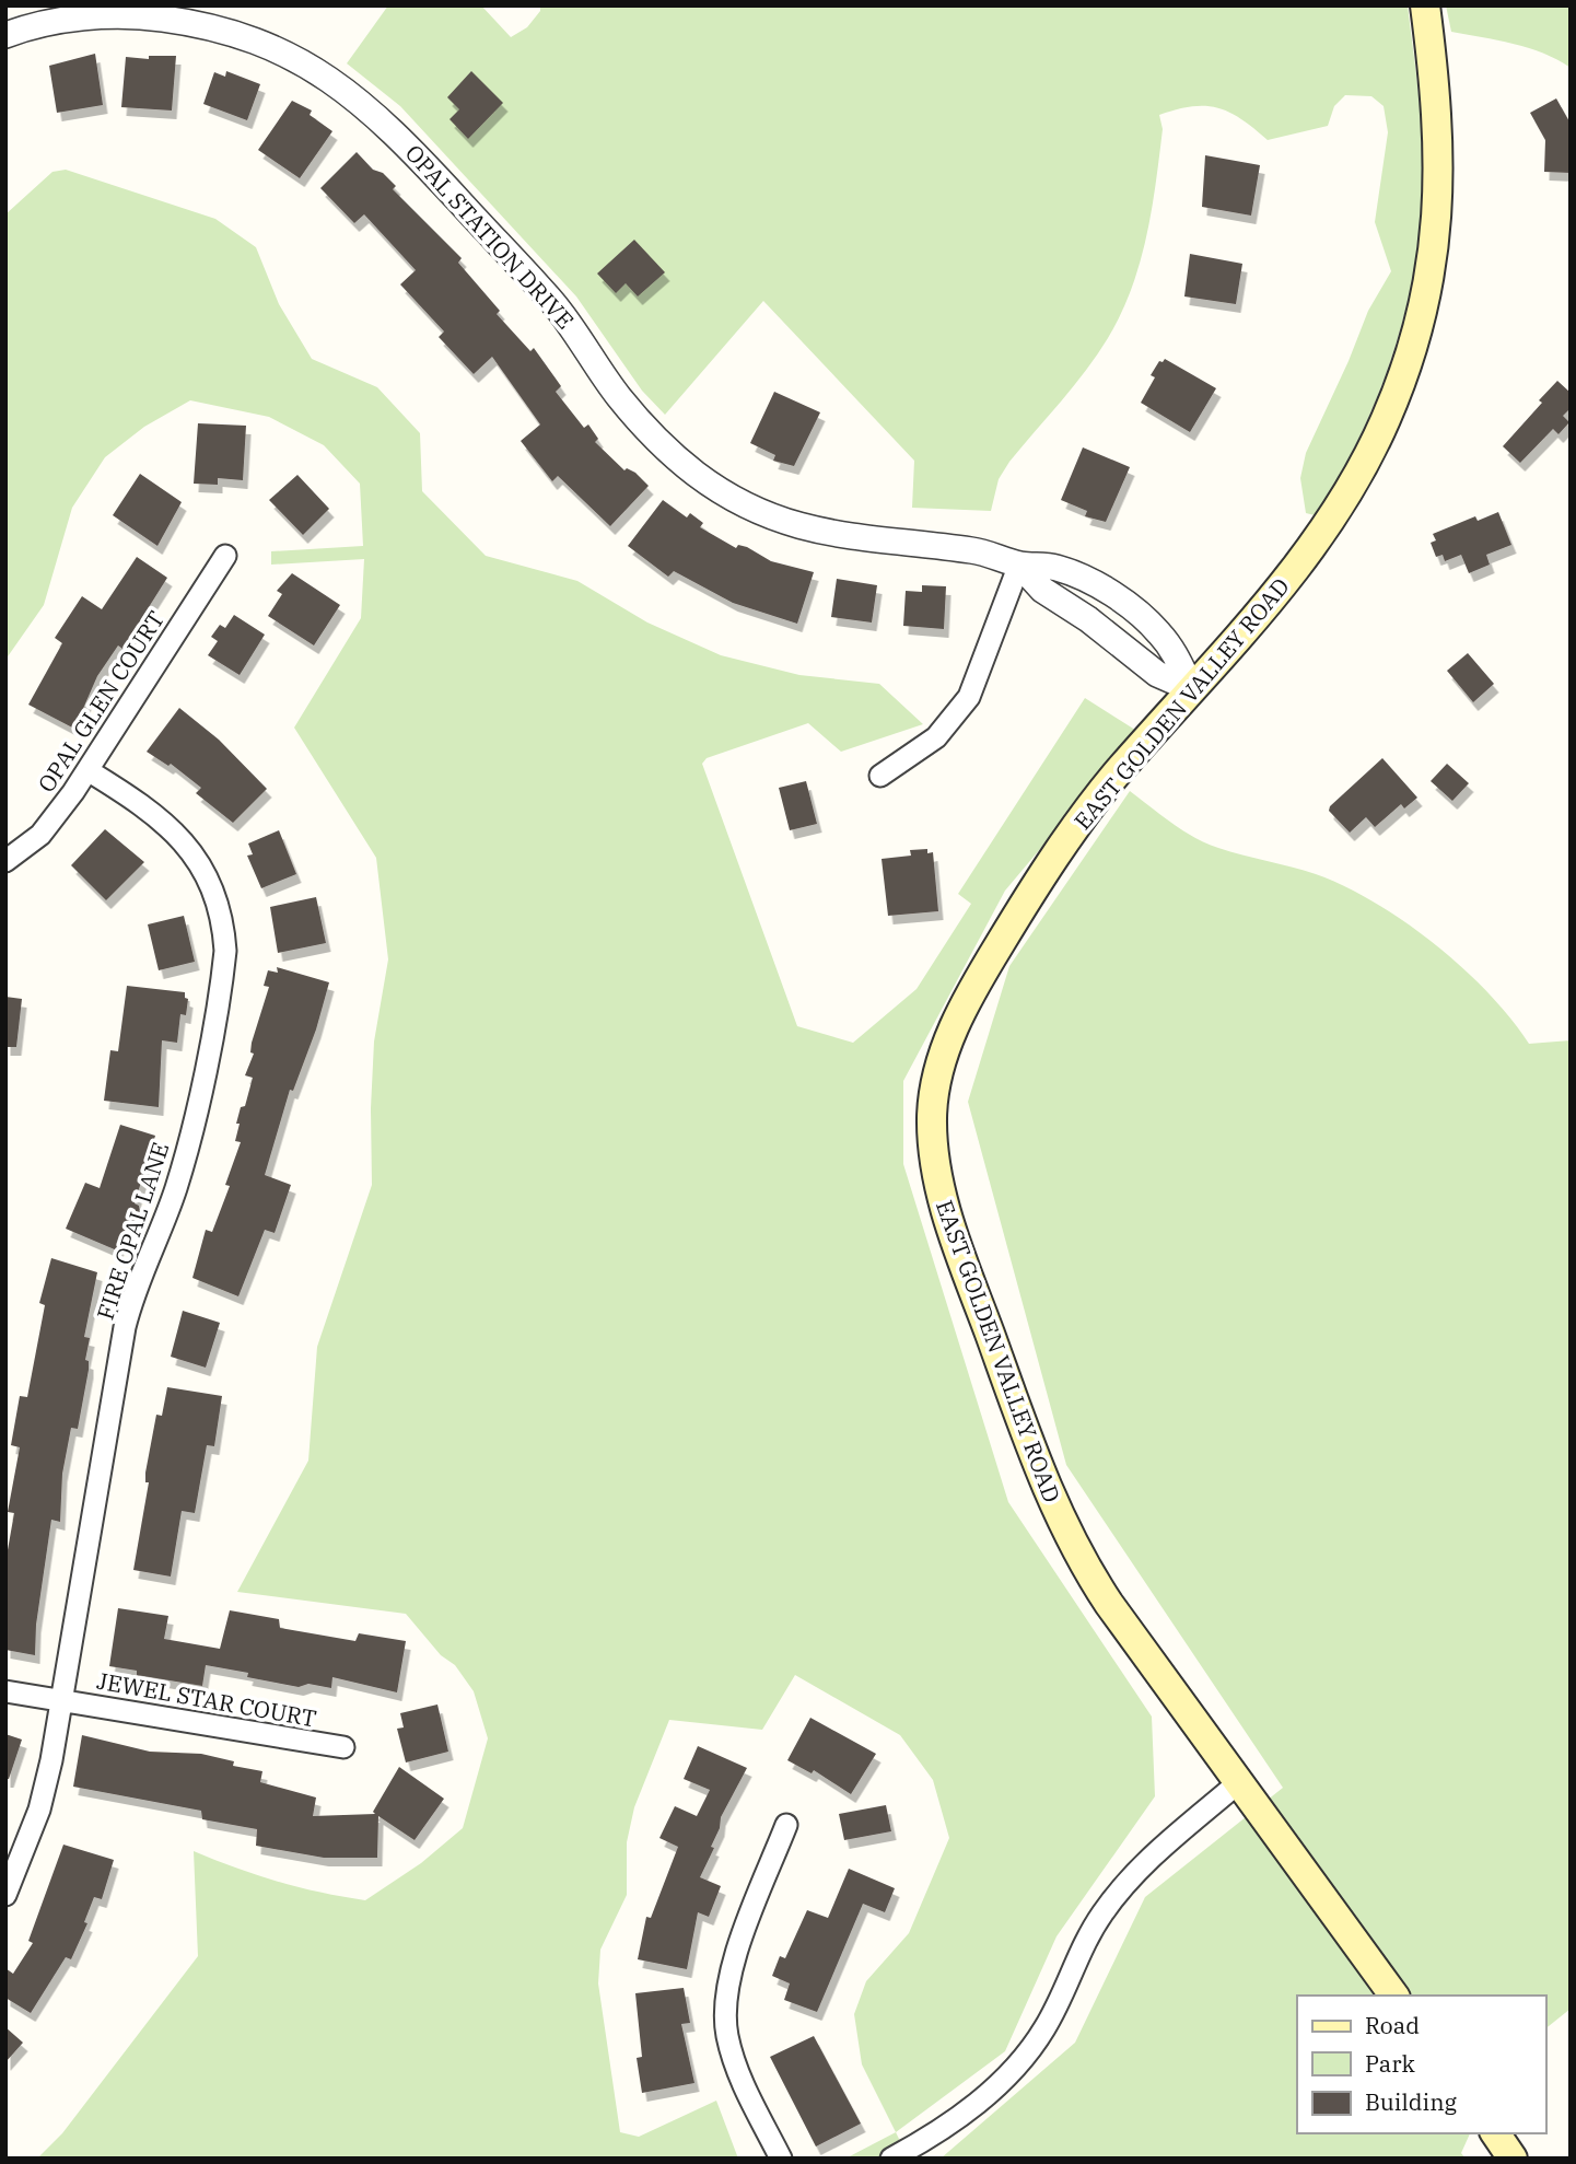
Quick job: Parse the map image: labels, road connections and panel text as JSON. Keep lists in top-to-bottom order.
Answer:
{
  "streets": {
    "main road": ["EAST GOLDEN VALLEY ROAD"],
    "street": [
      "OPAL STATION DRIVE",
      "OPAL GLEN COURT",
      "FIRE OPAL LANE",
      "JEWEL STAR COURT"
    ]
  },
  "crossings": [
    ["OPAL STATION DRIVE", "EAST GOLDEN VALLEY ROAD"],
    ["OPAL GLEN COURT", "FIRE OPAL LANE"],
    ["FIRE OPAL LANE", "JEWEL STAR COURT"]
  ],
  "legend": ["Road", "Park", "Building"]
}
